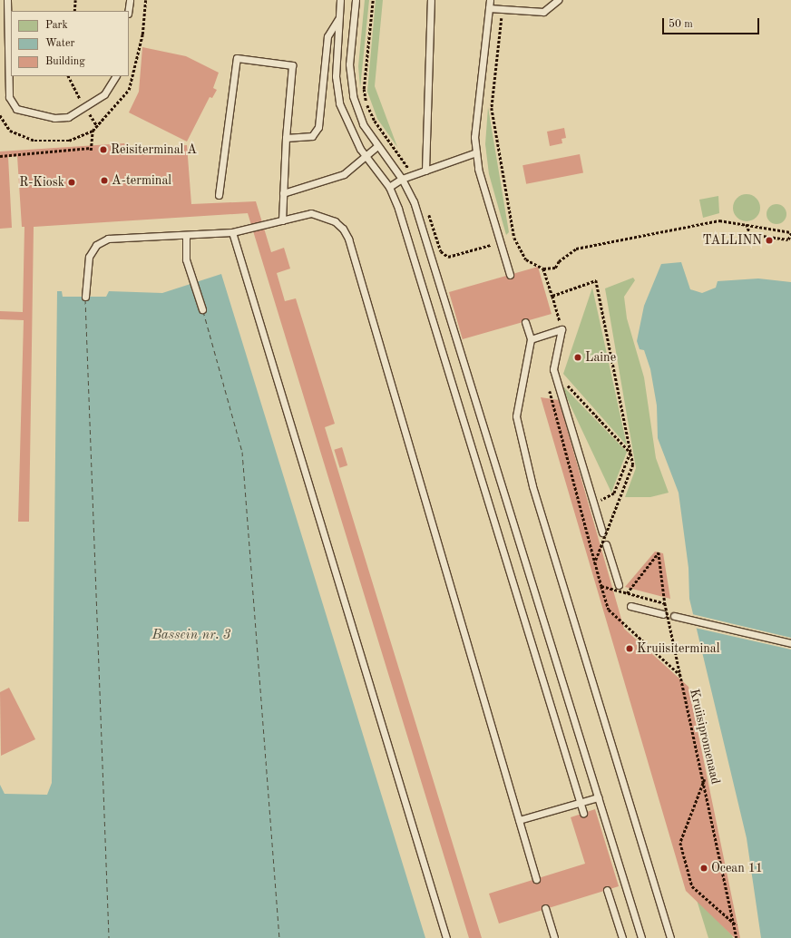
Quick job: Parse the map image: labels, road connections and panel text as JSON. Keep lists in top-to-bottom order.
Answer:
{
  "streets": {
    "path": ["Kruiisipromenaad"]
  },
  "water": ["Bassein nr. 3"],
  "places": [
    "Reisiterminal A",
    "A-terminal",
    "R-Kiosk",
    "TALLINN",
    "Laine",
    "Kruiisiterminal",
    "Ocean 11"
  ],
  "legend": ["Park", "Water", "Building"],
  "scale_bar": "50 m"
}
